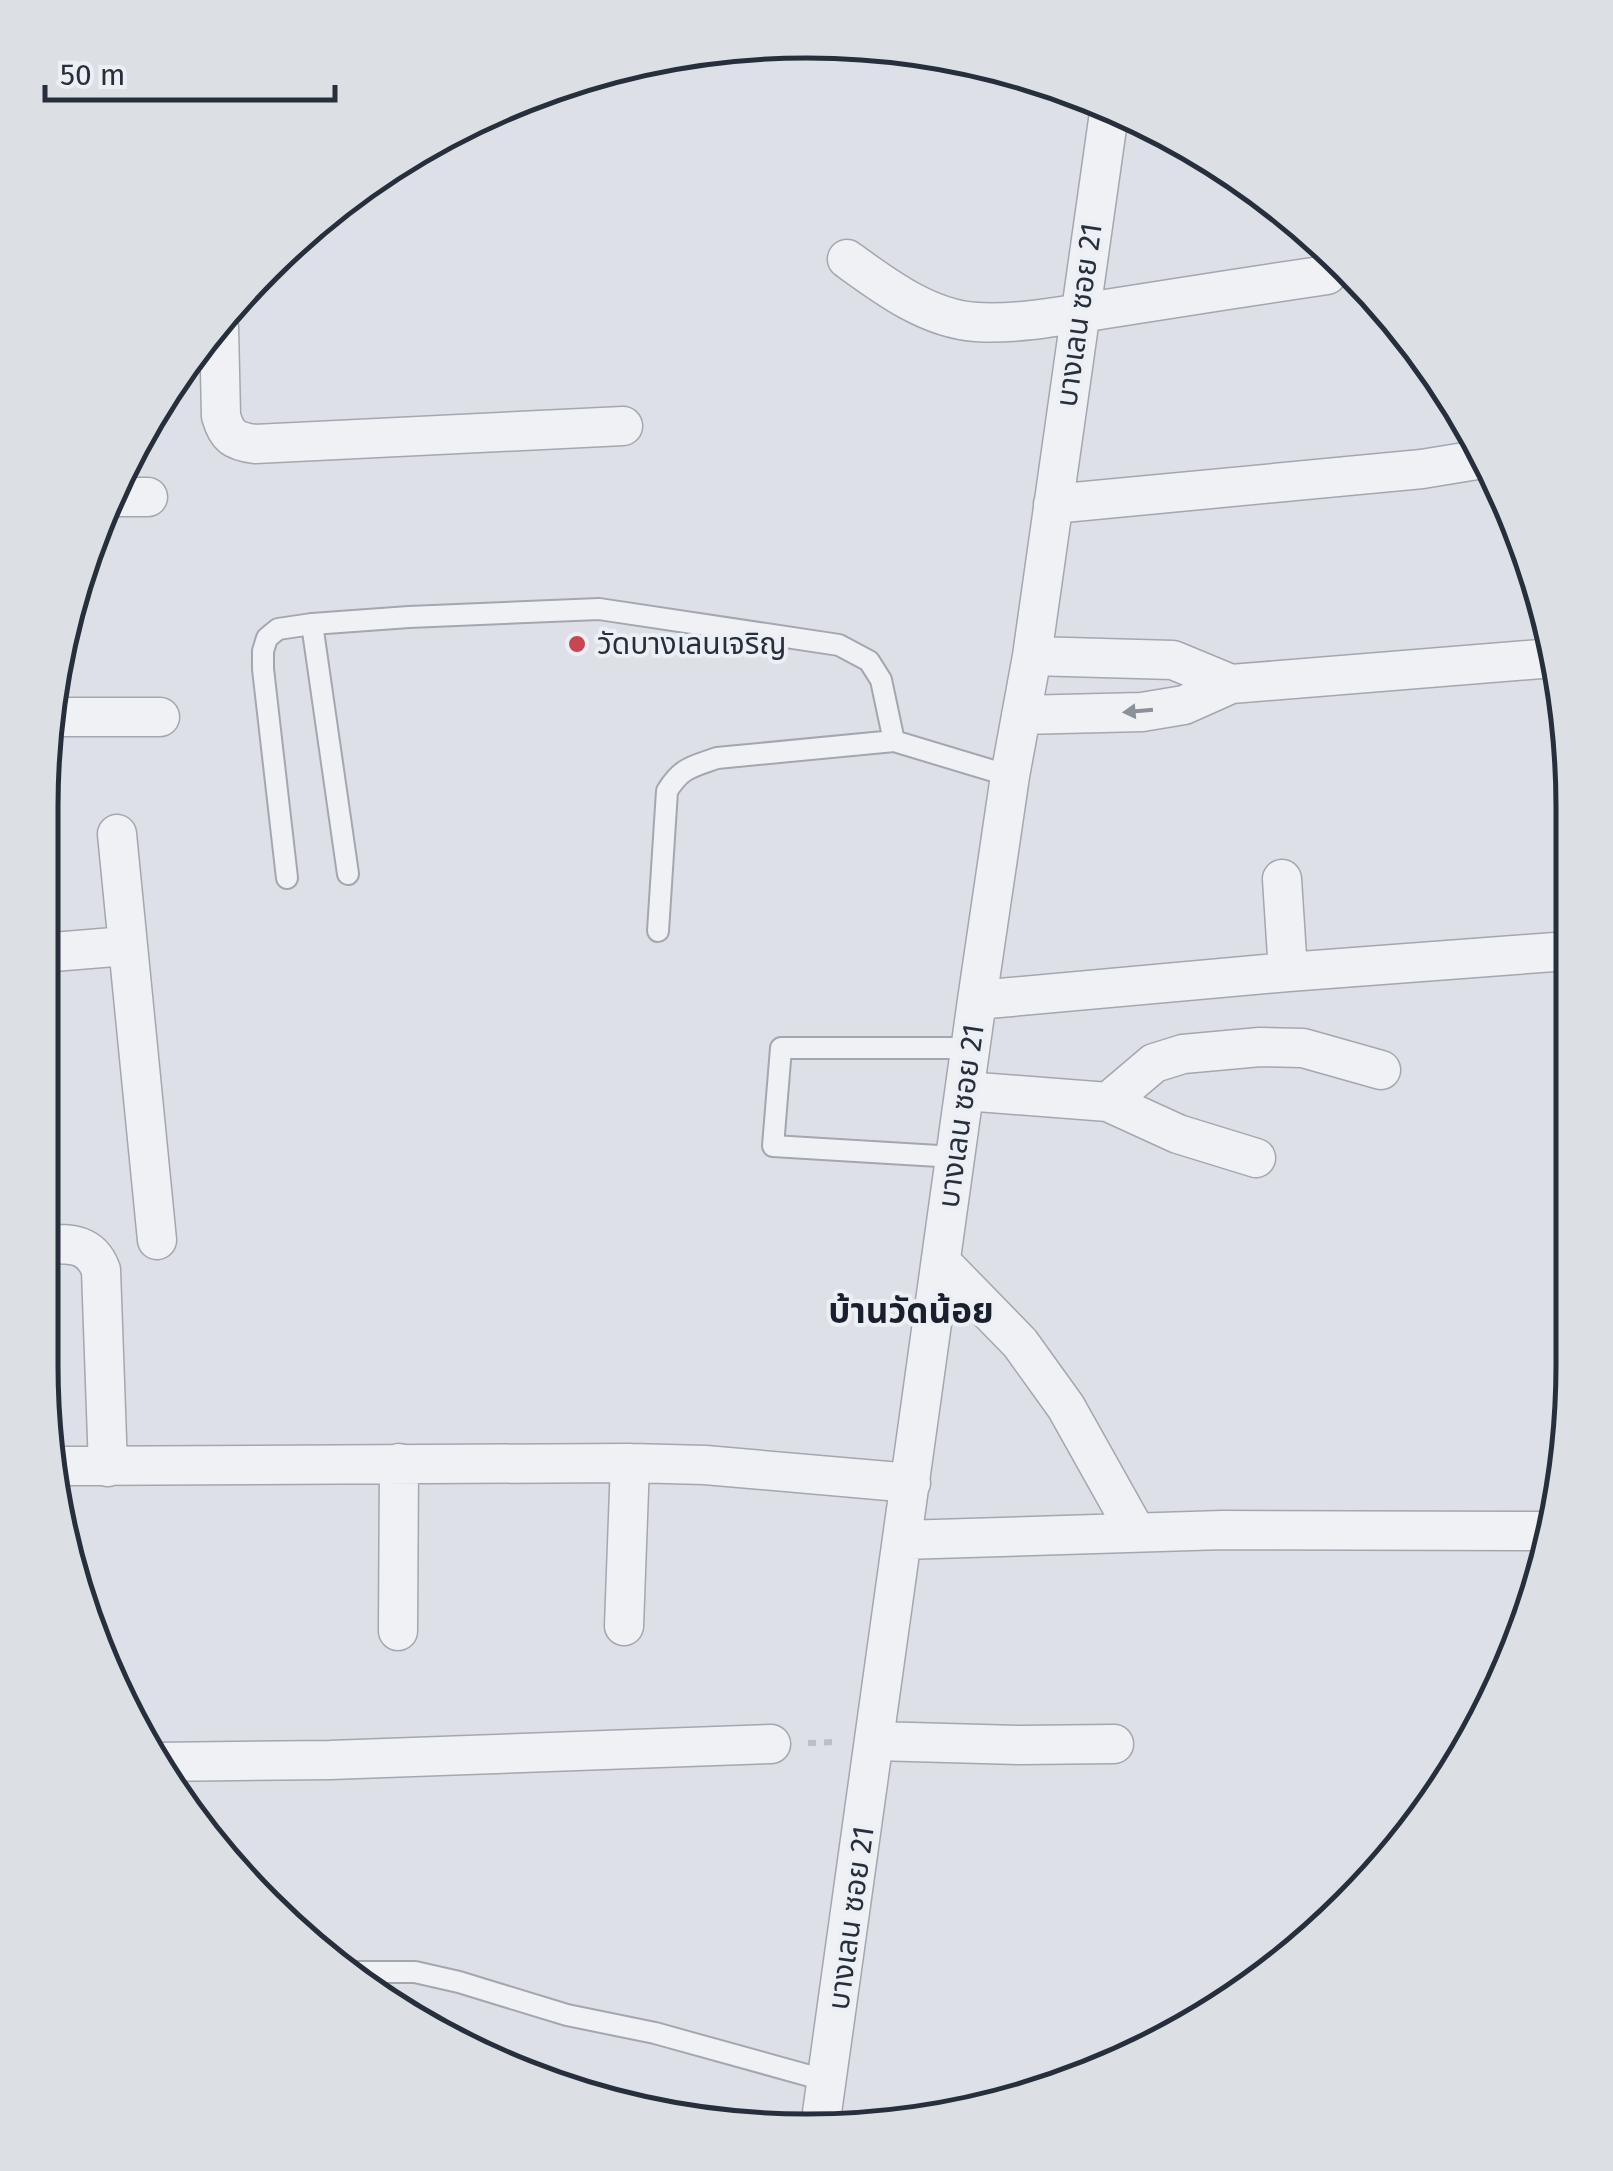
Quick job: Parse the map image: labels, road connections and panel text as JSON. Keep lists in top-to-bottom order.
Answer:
{
  "streets": {
    "street": ["บางเลน ซอย 21"]
  },
  "districts": ["บ้านวัดน้อย"],
  "places": ["วัดบางเลนเจริญ"],
  "scale_bar": "50 m"
}
